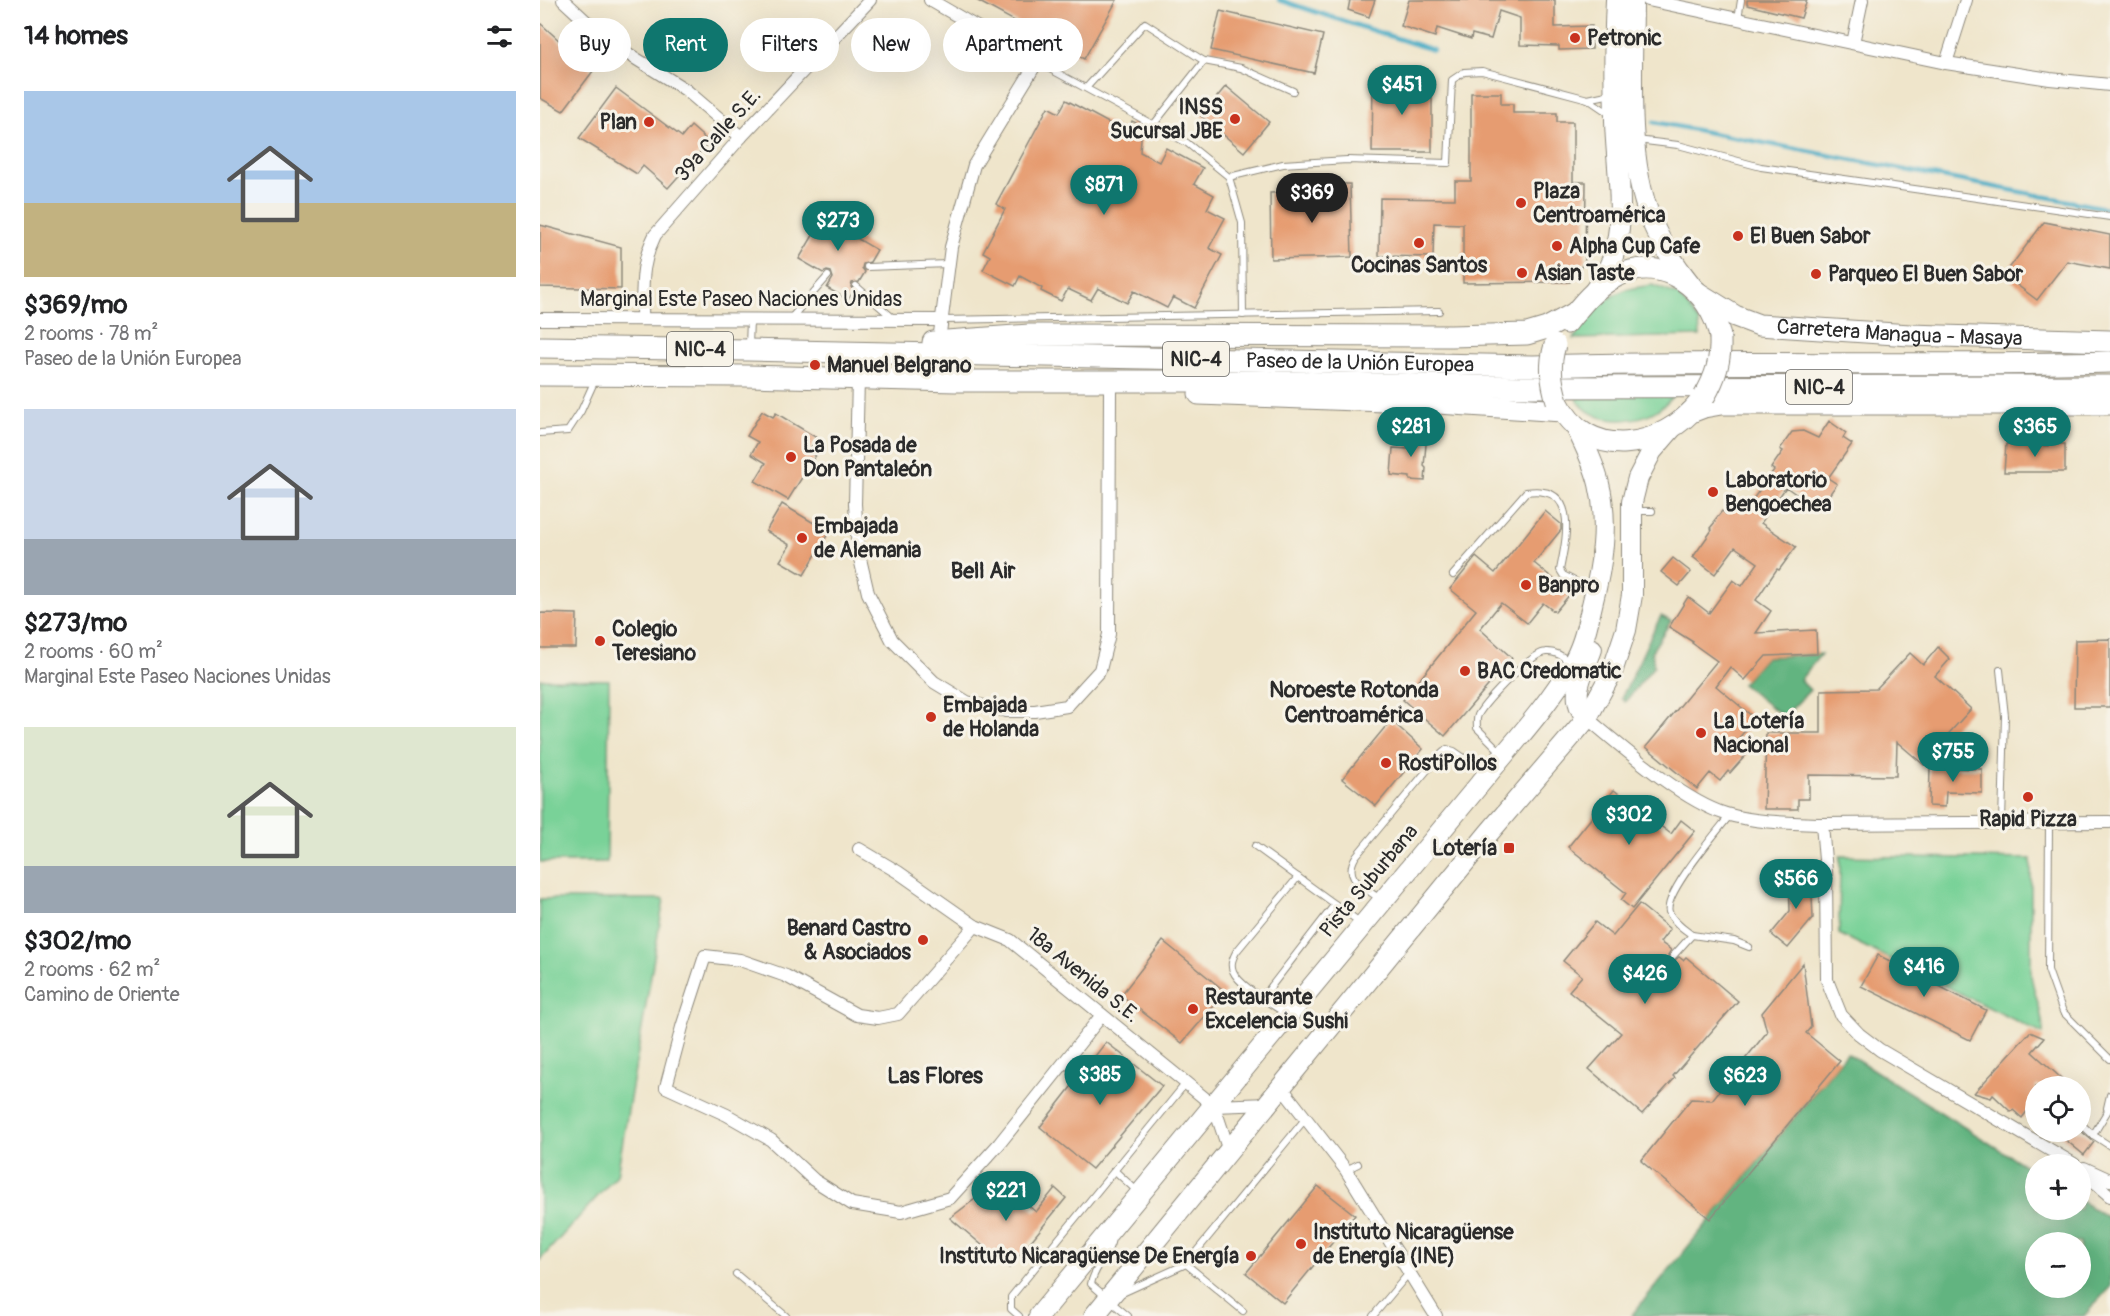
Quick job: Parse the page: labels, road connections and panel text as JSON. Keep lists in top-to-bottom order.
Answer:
{
  "streets": {
    "highway": ["Carretera Managua - Masaya", "NIC-4", "Paseo de la Unión Europea"],
    "main road": ["Pista Suburbana"],
    "street": ["39a Calle S.E.", "Marginal Este Paseo Naciones Unidas", "18a Avenida S.E."]
  },
  "crossings": [
    ["39a Calle S.E.", "Marginal Este Paseo Naciones Unidas"],
    ["Carretera Managua - Masaya", "Paseo de la Unión Europea"],
    ["Carretera Managua - Masaya", "Pista Suburbana"],
    ["Paseo de la Unión Europea", "Pista Suburbana"],
    ["Pista Suburbana", "18a Avenida S.E."]
  ],
  "districts": ["Bell Air", "Noroeste Rotonda Centroamérica", "Las Flores"],
  "places": {
    "other": [
      "Petronic",
      "INSS Sucursal JBE",
      "Plan",
      "Plaza Centroamérica",
      "El Buen Sabor",
      "Cocinas Santos",
      "Alpha Cup Cafe",
      "Asian Taste",
      "Parqueo El Buen Sabor",
      "Manuel Belgrano",
      "La Posada de Don Pantaleón",
      "Laboratorio Bengoechea",
      "Embajada de Alemania",
      "Banpro",
      "Colegio Teresiano",
      "BAC Credomatic",
      "Embajada de Holanda",
      "La Lotería Nacional",
      "RostiPollos",
      "Rapid Pizza",
      "Benard Castro & Asociados",
      "Restaurante Excelencia Sushi",
      "Instituto Nicaragüense de Energía (INE)",
      "Instituto Nicaragüense De Energía"
    ],
    "transit": ["Lotería"]
  },
  "page": {
    "heading": "14 homes",
    "chip": [
      "Buy",
      "Rent",
      "Filters",
      "New",
      "Apartment"
    ],
    "price": [
      "$451",
      "$871",
      "$369",
      "$273",
      "$281",
      "$365",
      "$755",
      "$302",
      "$566",
      "$416",
      "$426",
      "$385",
      "$623",
      "$221"
    ],
    "list": [
      {
        "name": "$369/mo",
        "note": "2 rooms · 78 m² · Paseo de la Unión Europea"
      },
      {
        "name": "$273/mo",
        "note": "2 rooms · 60 m² · Marginal Este Paseo Naciones Unidas"
      },
      {
        "name": "$302/mo",
        "note": "2 rooms · 62 m² · Camino de Oriente"
      }
    ],
    "map_buttons": ["+", "−"]
  }
}
